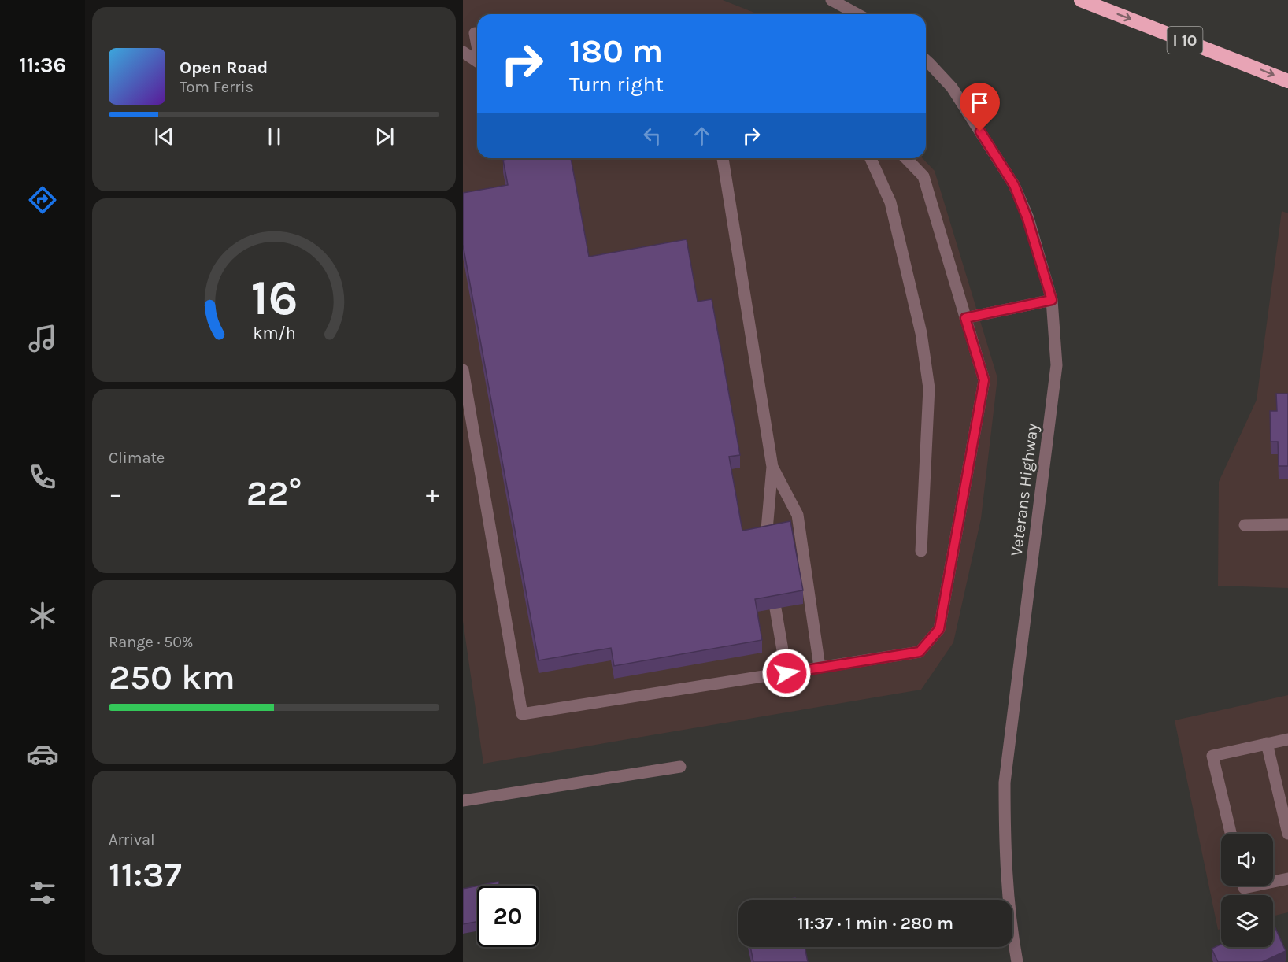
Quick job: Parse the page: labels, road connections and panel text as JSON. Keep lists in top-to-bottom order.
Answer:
{
  "streets": {
    "highway": ["I 10"],
    "street": ["Veterans Highway"]
  },
  "page": {
    "tabs": "11:36",
    "turn": ["180 m", "Turn right"],
    "song": ["Open Road", "Tom Ferris"],
    "tile": [
      "Climate",
      ["Range · 50%", "250 km"],
      ["Arrival", "11:37"]
    ],
    "heat": ["−", "22°", "+"],
    "limit": "20",
    "trip": "11:37 · 1 min · 280 m",
    "gauge": ["16", "km/h"]
  }
}
